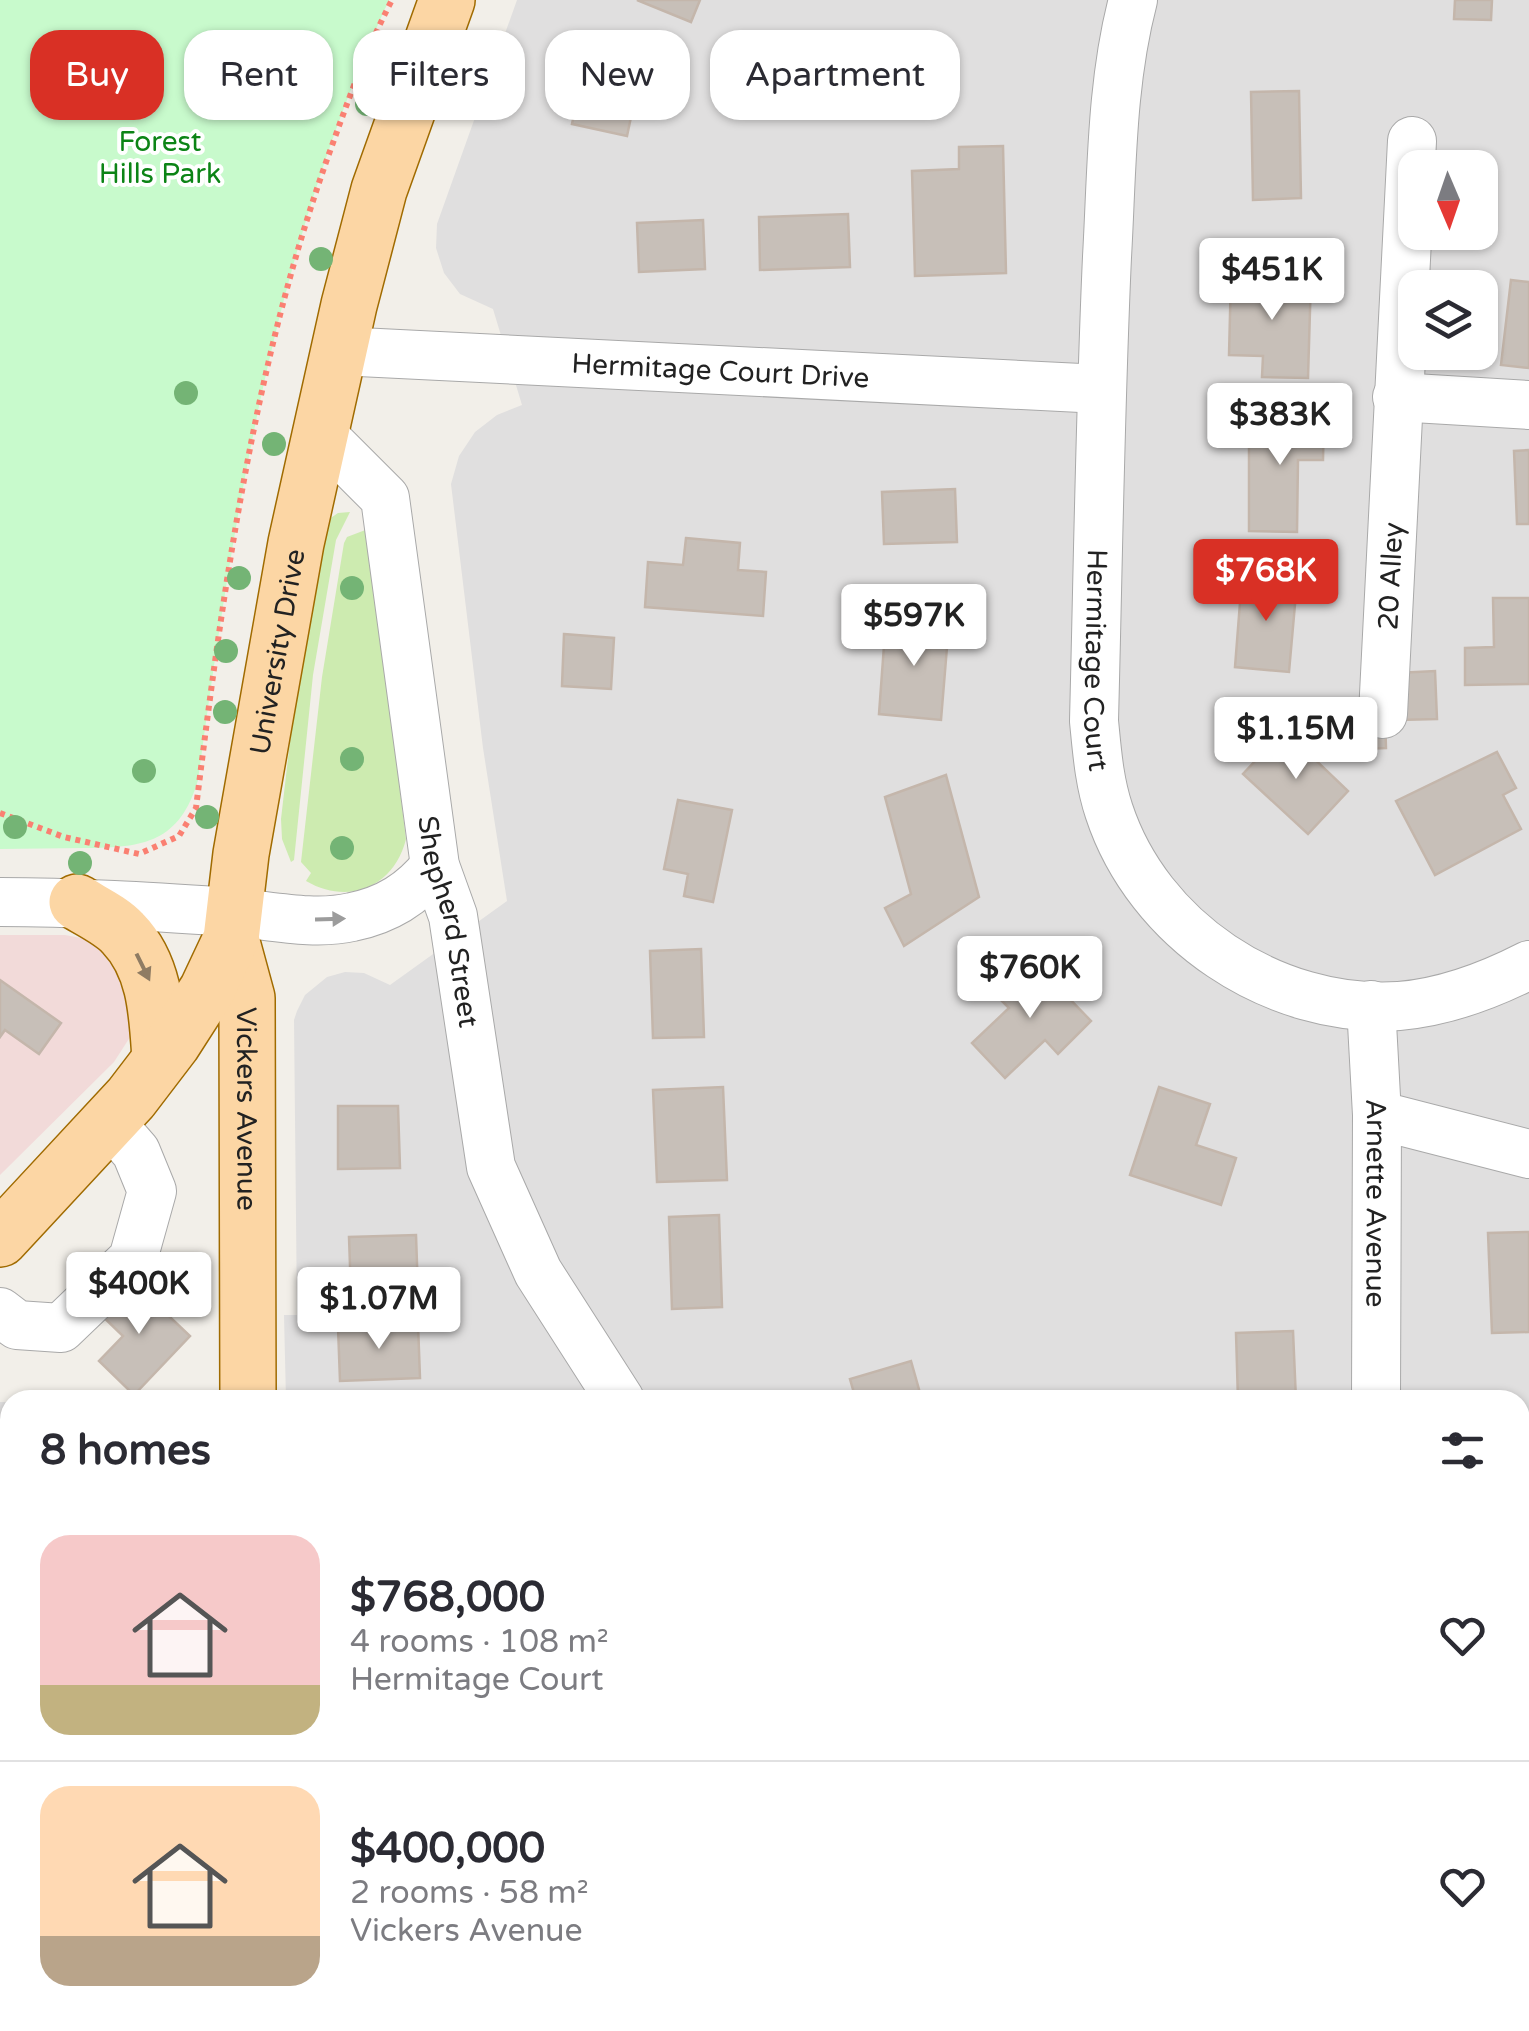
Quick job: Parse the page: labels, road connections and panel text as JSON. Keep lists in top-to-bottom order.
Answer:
{
  "streets": {
    "main road": ["University Drive", "Vickers Avenue"],
    "street": [
      "Hermitage Court Drive",
      "20 Alley",
      "Hermitage Court",
      "Shepherd Street",
      "Arnette Avenue"
    ]
  },
  "crossings": [
    ["Hermitage Court Drive", "University Drive"],
    ["Hermitage Court Drive", "Hermitage Court"],
    ["University Drive", "Shepherd Street"],
    ["University Drive", "Vickers Avenue"],
    ["Hermitage Court", "Arnette Avenue"]
  ],
  "parks": ["Forest Hills Park"],
  "north": "bottom",
  "page": {
    "chip": [
      "Buy",
      "Rent",
      "Filters",
      "New",
      "Apartment"
    ],
    "price": [
      "$451K",
      "$383K",
      "$768K",
      "$597K",
      "$1.15M",
      "$760K",
      "$400K",
      "$1.07M"
    ],
    "heading": "8 homes",
    "list": [
      {
        "name": "$768,000",
        "note": "4 rooms · 108 m² · Hermitage Court"
      },
      {
        "name": "$400,000",
        "note": "2 rooms · 58 m² · Vickers Avenue"
      }
    ]
  }
}
